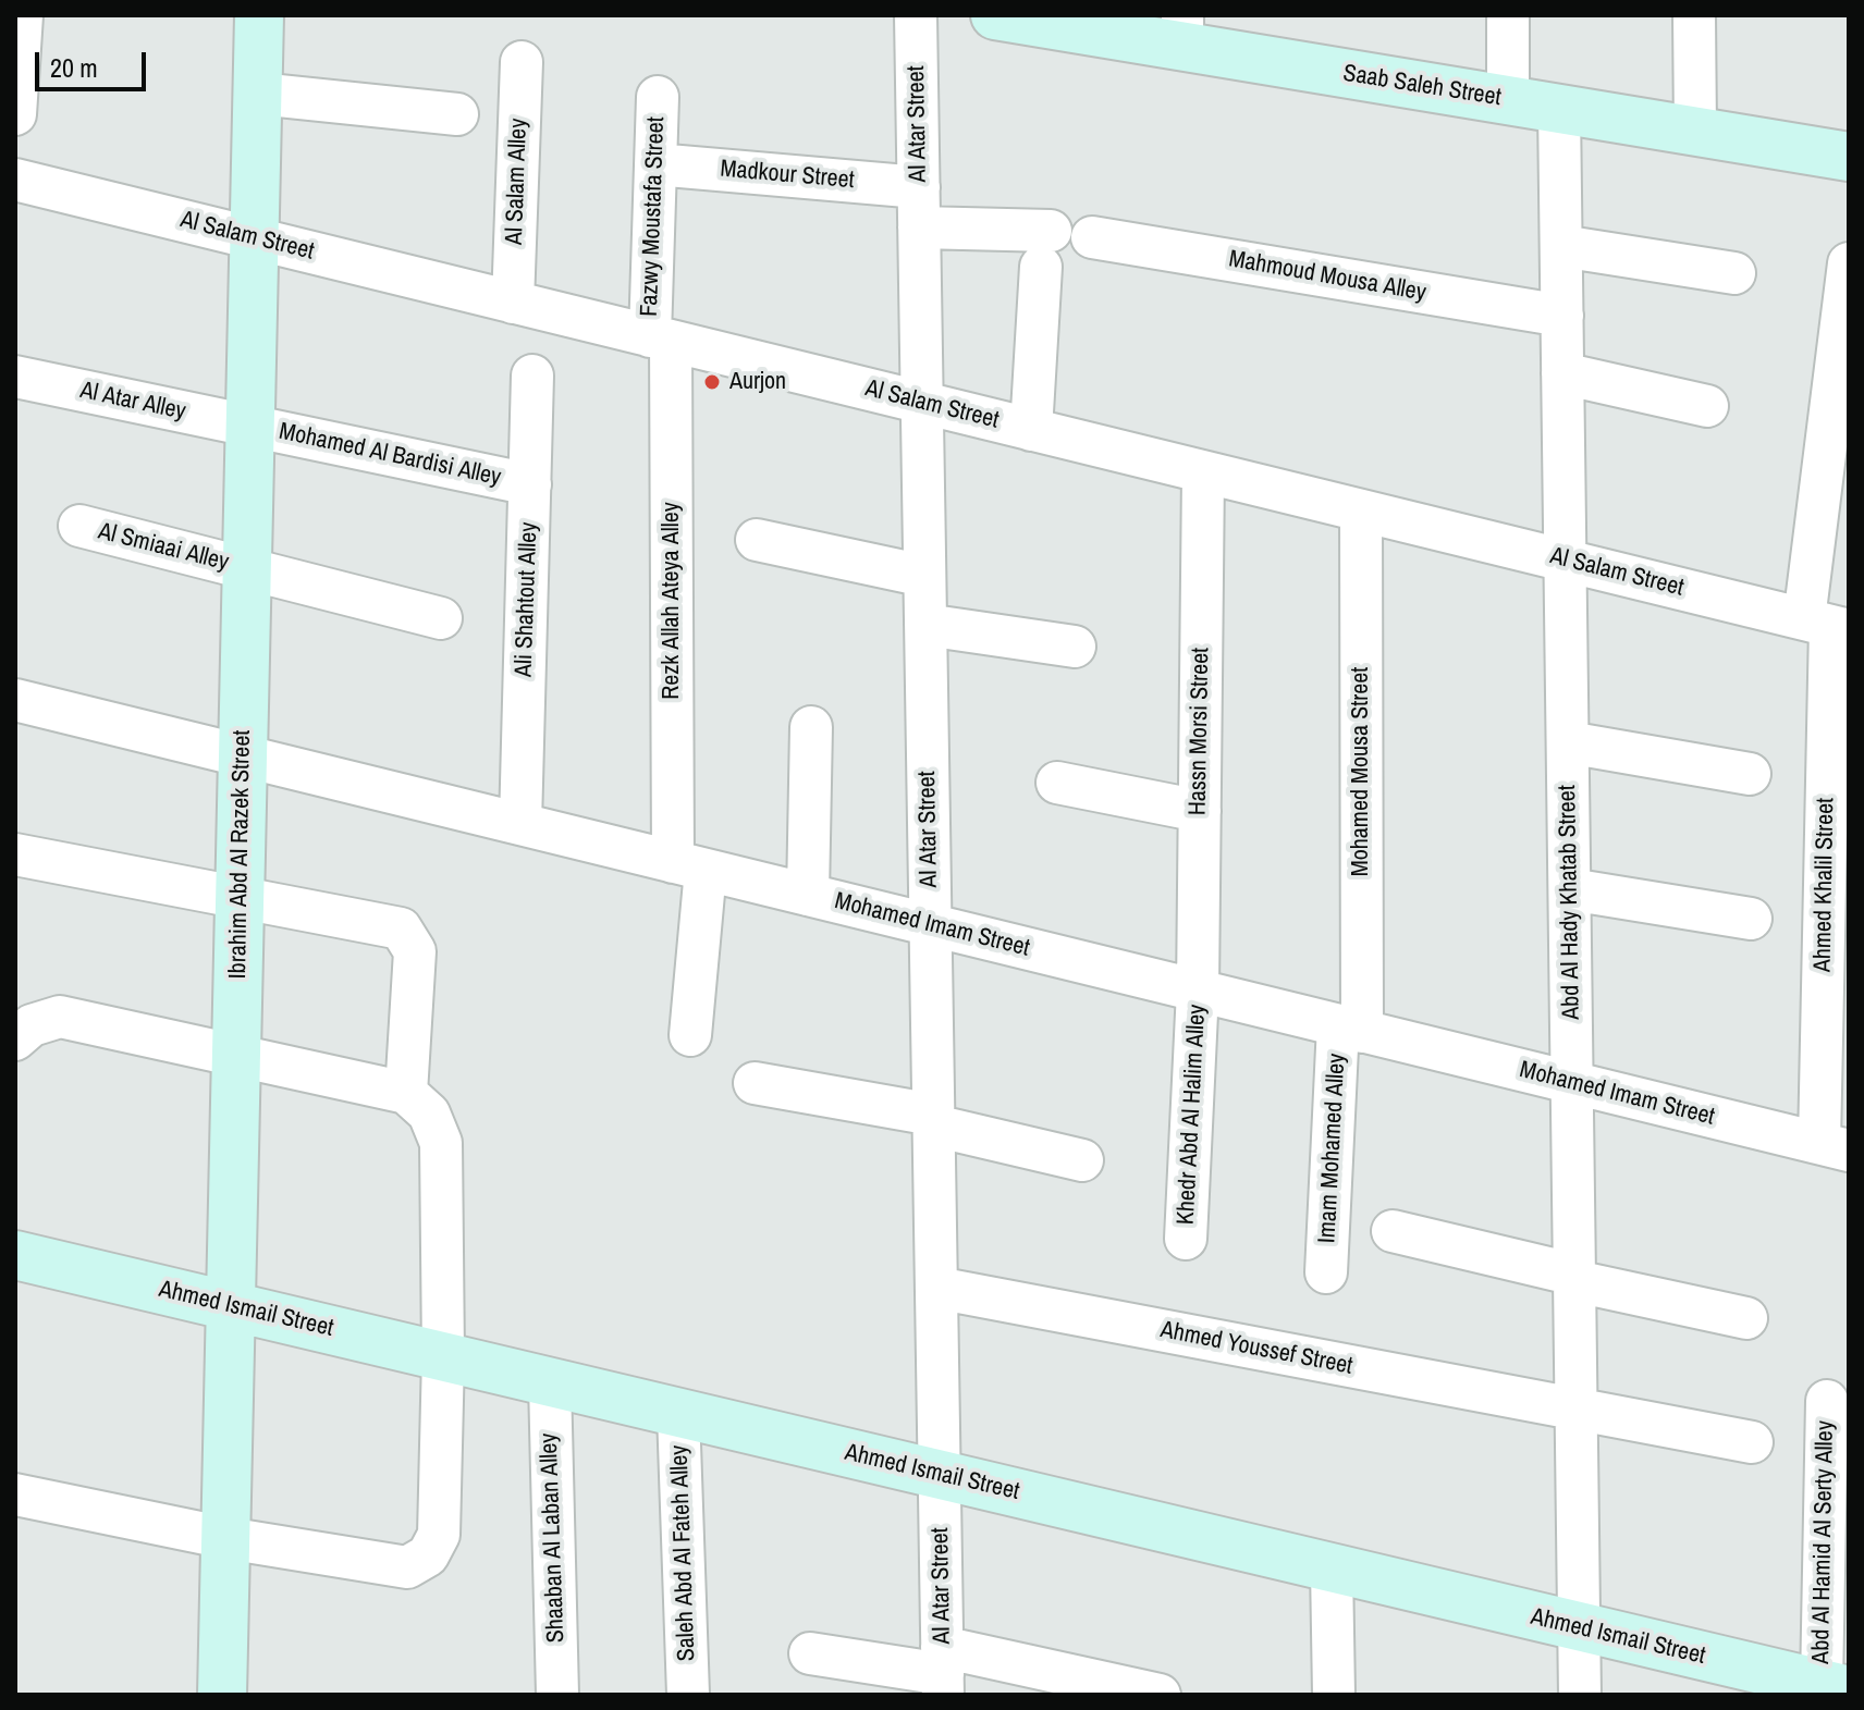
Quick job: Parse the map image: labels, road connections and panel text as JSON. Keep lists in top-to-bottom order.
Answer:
{
  "streets": {
    "street": [
      "Saab Saleh Street",
      "Al Atar Street",
      "Madkour Street",
      "Al Salam Alley",
      "Fazwy Moustafa Street",
      "Al Salam Street",
      "Mahmoud Mousa Alley",
      "Al Atar Alley",
      "Mohamed Al Bardisi Alley",
      "Al Smiaai Alley",
      "Ali Shahtout Alley",
      "Rezk Allah Ateya Alley",
      "Hassn Morsi Street",
      "Mohamed Mousa Street",
      "Ibrahim Abd Al Razek Street",
      "Ahmed Khalil Street",
      "Abd Al Hady Khatab Street",
      "Mohamed Imam Street",
      "Khedr Abd Al Halim Alley",
      "Imam Mohamed Alley",
      "Ahmed Ismail Street",
      "Ahmed Youssef Street",
      "Shaaban Al Laban Alley",
      "Abd Al Hamid Al Serty Alley",
      "Saleh Abd Al Fateh Alley"
    ]
  },
  "crossings": [
    ["Saab Saleh Street", "Abd Al Hady Khatab Street"],
    ["Al Atar Street", "Madkour Street"],
    ["Al Atar Street", "Al Salam Street"],
    ["Al Atar Street", "Mohamed Imam Street"],
    ["Al Atar Street", "Ahmed Ismail Street"],
    ["Al Atar Street", "Ahmed Youssef Street"],
    ["Madkour Street", "Fazwy Moustafa Street"],
    ["Al Salam Alley", "Al Salam Street"],
    ["Fazwy Moustafa Street", "Al Salam Street"],
    ["Fazwy Moustafa Street", "Rezk Allah Ateya Alley"],
    ["Al Salam Street", "Rezk Allah Ateya Alley"],
    ["Al Salam Street", "Hassn Morsi Street"],
    ["Al Salam Street", "Mohamed Mousa Street"],
    ["Al Salam Street", "Ibrahim Abd Al Razek Street"],
    ["Al Salam Street", "Ahmed Khalil Street"],
    ["Al Salam Street", "Abd Al Hady Khatab Street"],
    ["Mahmoud Mousa Alley", "Abd Al Hady Khatab Street"],
    ["Al Atar Alley", "Mohamed Al Bardisi Alley"],
    ["Al Atar Alley", "Ibrahim Abd Al Razek Street"],
    ["Mohamed Al Bardisi Alley", "Ali Shahtout Alley"],
    ["Mohamed Al Bardisi Alley", "Ibrahim Abd Al Razek Street"],
    ["Al Smiaai Alley", "Ibrahim Abd Al Razek Street"],
    ["Ali Shahtout Alley", "Mohamed Imam Street"],
    ["Rezk Allah Ateya Alley", "Mohamed Imam Street"],
    ["Hassn Morsi Street", "Mohamed Imam Street"],
    ["Hassn Morsi Street", "Khedr Abd Al Halim Alley"],
    ["Mohamed Mousa Street", "Mohamed Imam Street"],
    ["Mohamed Mousa Street", "Imam Mohamed Alley"],
    ["Ibrahim Abd Al Razek Street", "Mohamed Imam Street"],
    ["Ibrahim Abd Al Razek Street", "Ahmed Ismail Street"],
    ["Ahmed Khalil Street", "Mohamed Imam Street"],
    ["Abd Al Hady Khatab Street", "Mohamed Imam Street"],
    ["Abd Al Hady Khatab Street", "Ahmed Ismail Street"],
    ["Abd Al Hady Khatab Street", "Ahmed Youssef Street"],
    ["Mohamed Imam Street", "Khedr Abd Al Halim Alley"],
    ["Mohamed Imam Street", "Imam Mohamed Alley"],
    ["Ahmed Ismail Street", "Shaaban Al Laban Alley"],
    ["Ahmed Ismail Street", "Abd Al Hamid Al Serty Alley"],
    ["Ahmed Ismail Street", "Saleh Abd Al Fateh Alley"]
  ],
  "places": ["Aurjon"],
  "scale_bar": "20 m"
}
